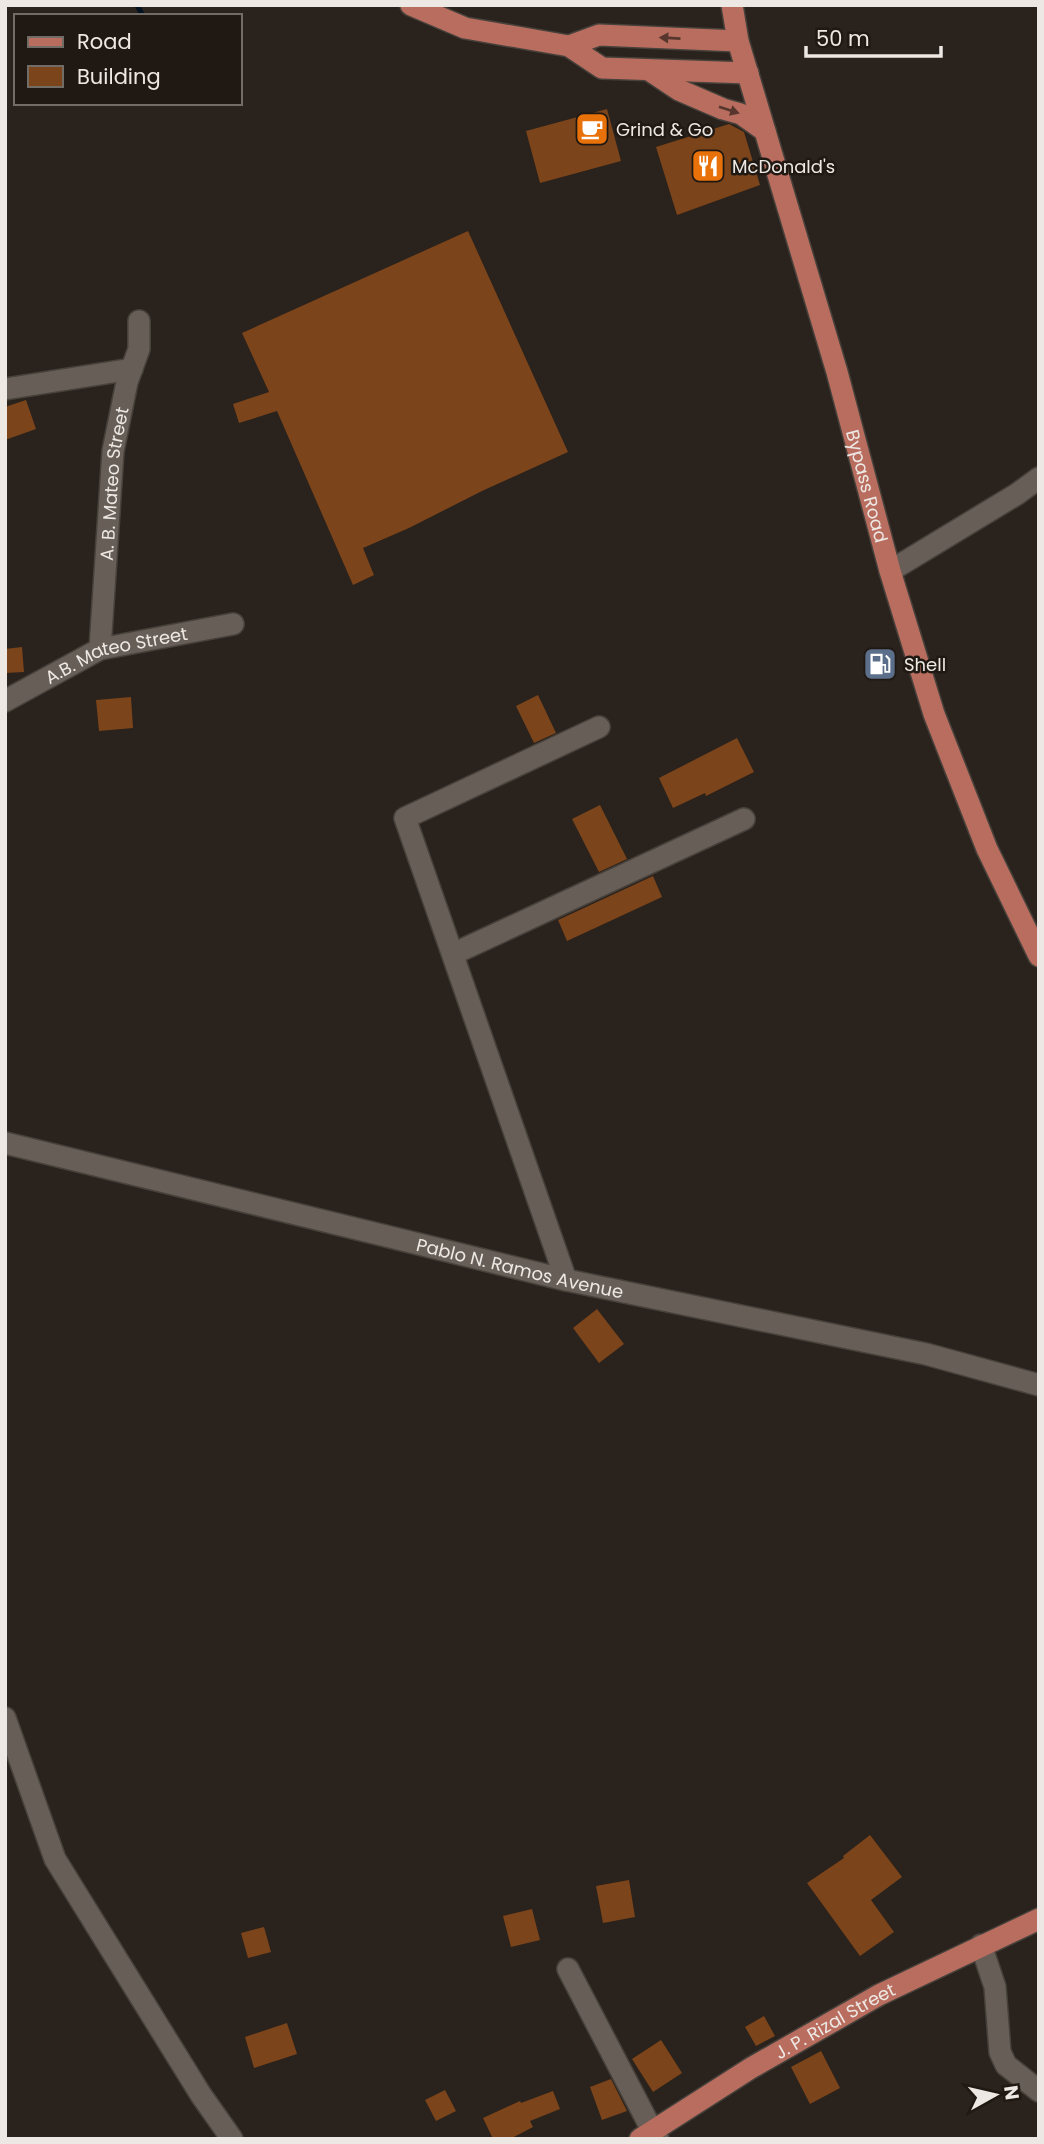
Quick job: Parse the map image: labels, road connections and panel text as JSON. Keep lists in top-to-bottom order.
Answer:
{
  "streets": {
    "main road": ["Bypass Road", "J. P. Rizal Street"],
    "street": ["A. B. Mateo Street", "A.B. Mateo Street", "Pablo N. Ramos Avenue"]
  },
  "crossings": [
    ["A. B. Mateo Street", "A.B. Mateo Street"]
  ],
  "places": {
    "cafe": ["Grind & Go"],
    "restaurant": ["McDonald's"],
    "fuel station": ["Shell"]
  },
  "legend": ["Road", "Building"],
  "scale_bar": "50 m",
  "north": "right"
}
